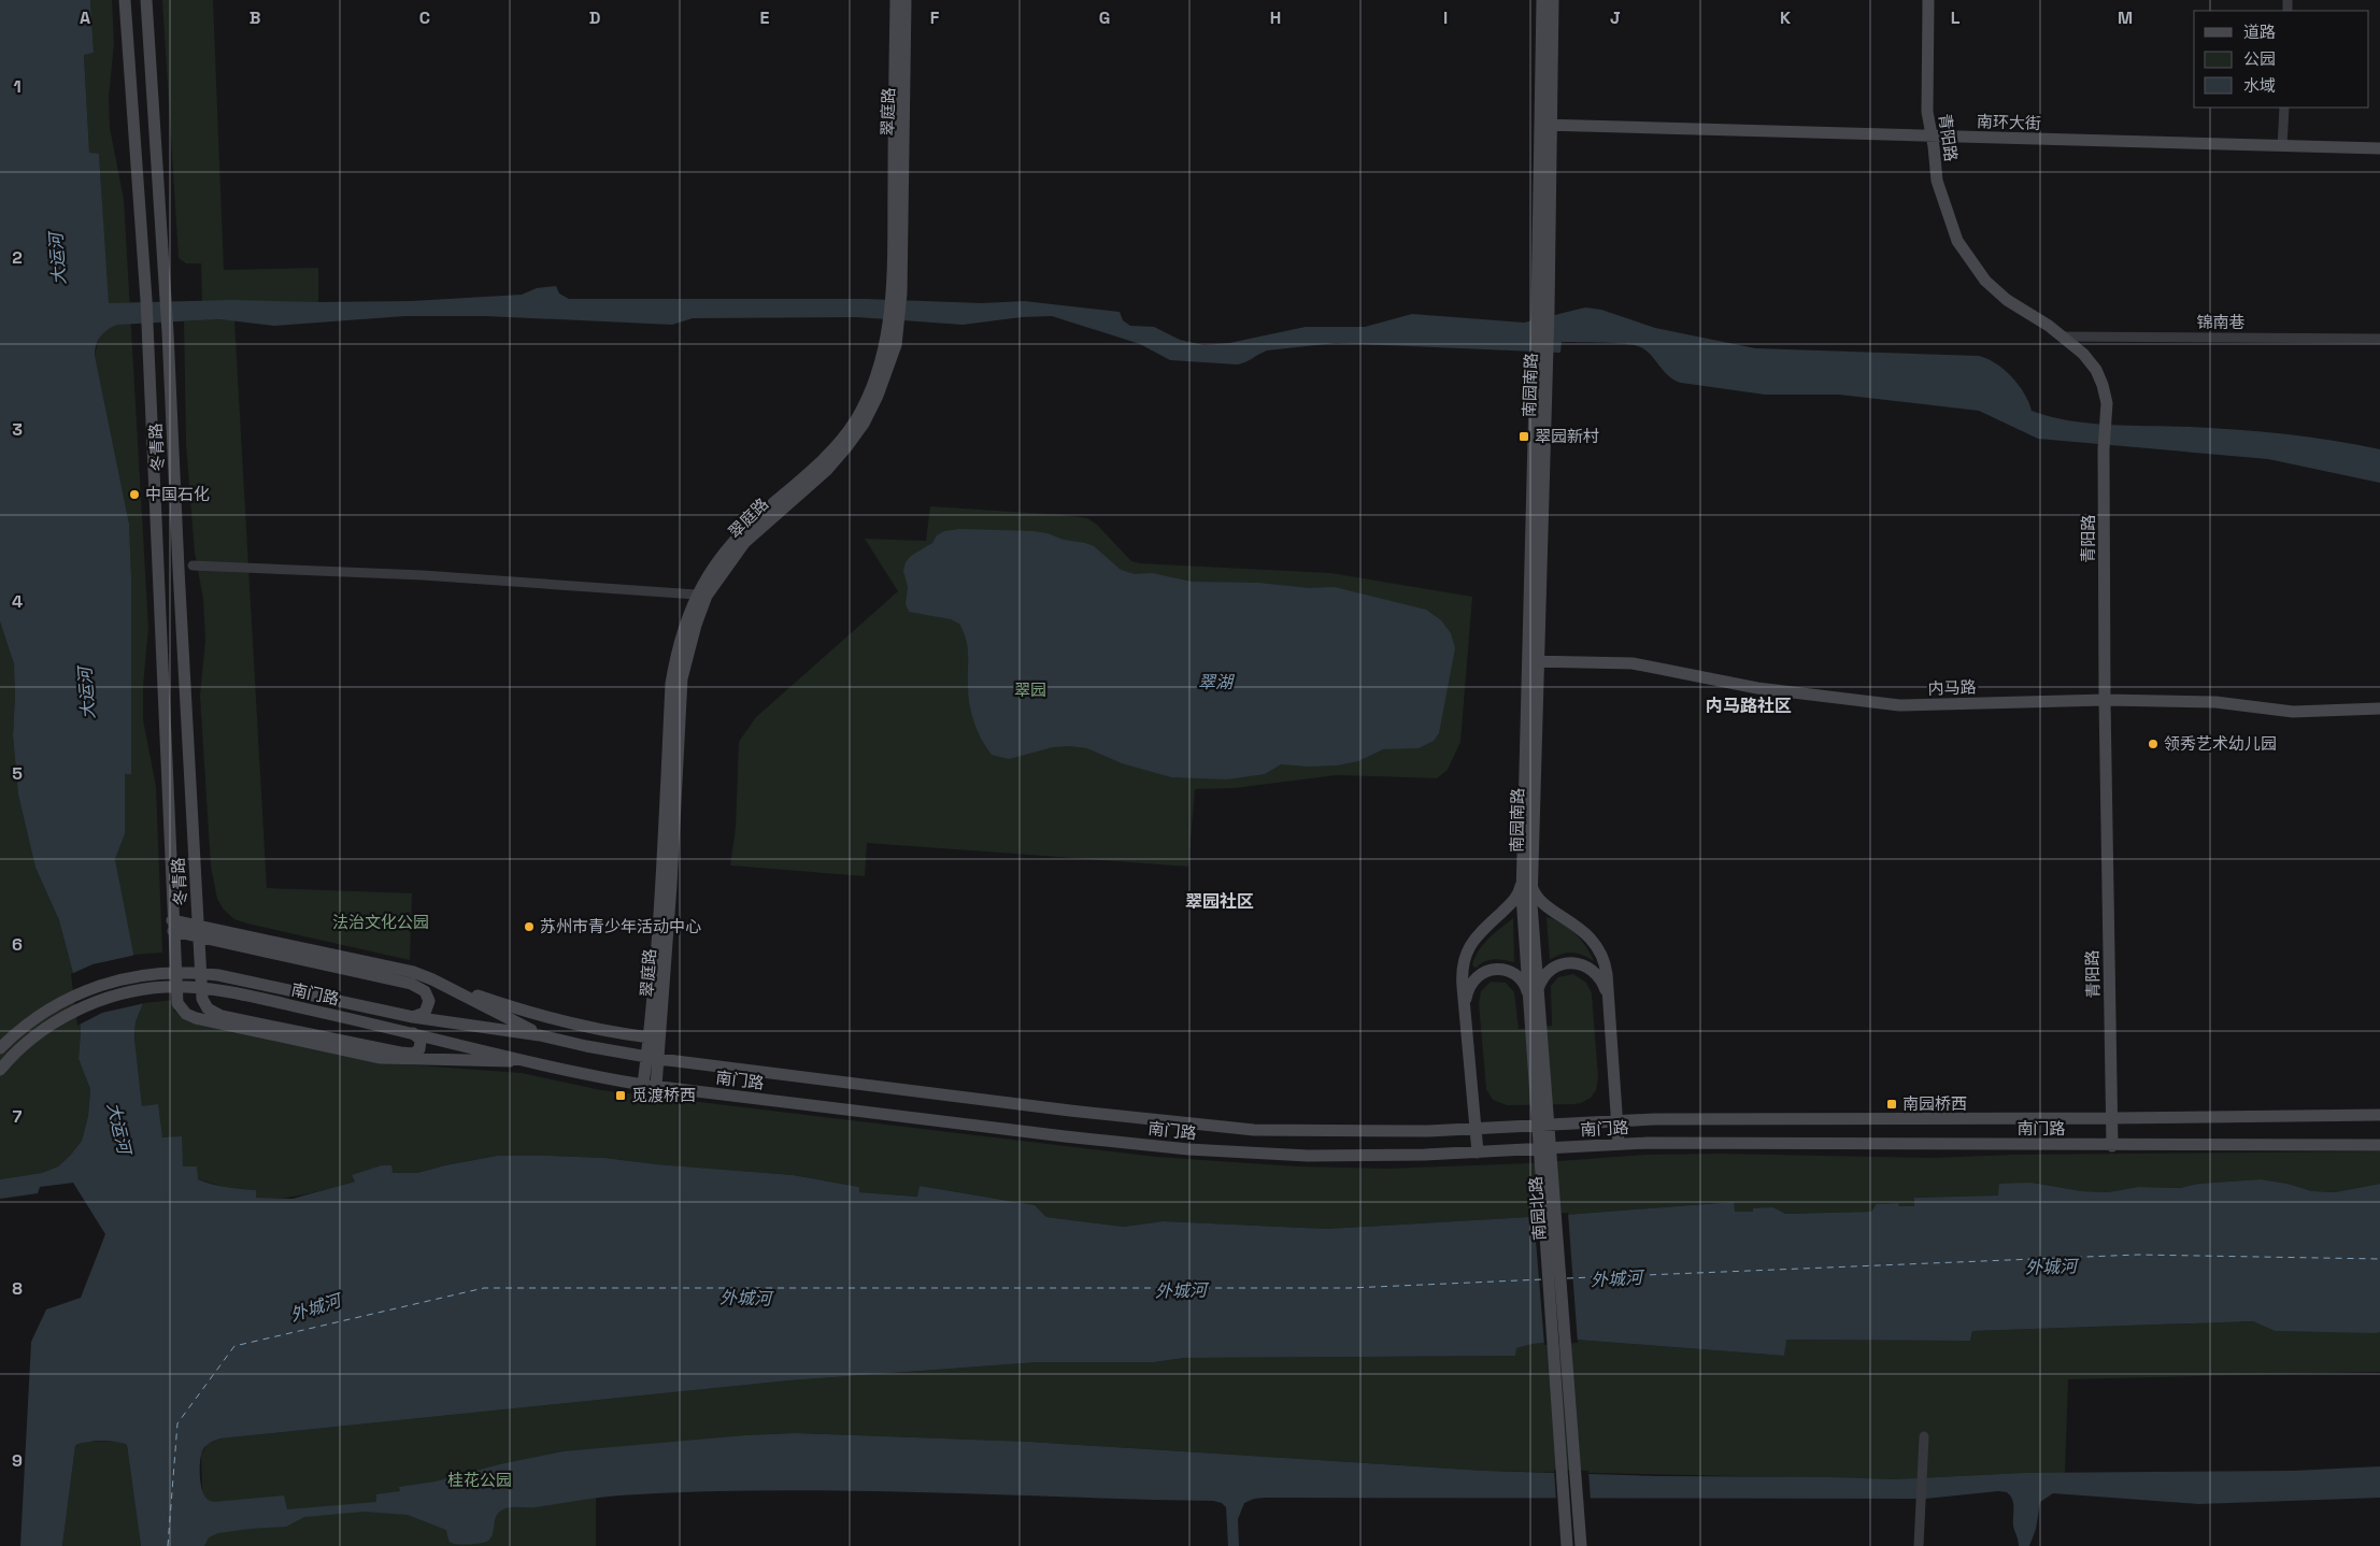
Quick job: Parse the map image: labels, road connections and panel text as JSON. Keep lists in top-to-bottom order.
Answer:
{
  "streets": {
    "main road": [
      "翠庭路",
      "南环大街",
      "青阳路",
      "南园南路",
      "冬青路",
      "内马路",
      "南门路",
      "南园北路"
    ],
    "street": ["锦南巷"]
  },
  "crossings": [
    ["翠庭路", "南门路"],
    ["南环大街", "青阳路"],
    ["南环大街", "南园南路"],
    ["青阳路", "锦南巷"],
    ["青阳路", "内马路"],
    ["青阳路", "南门路"],
    ["南园南路", "内马路"],
    ["南园南路", "南园北路"],
    ["冬青路", "南门路"]
  ],
  "districts": ["内马路社区", "翠园社区"],
  "water": ["大运河", "翠湖", "外城河"],
  "parks": ["翠园", "法治文化公园", "桂花公园"],
  "places": {
    "transit": ["翠园新村", "觅渡桥西", "南园桥西"],
    "other": ["中国石化", "领秀艺术幼儿园", "苏州市青少年活动中心"]
  },
  "legend": ["道路", "公园", "水域"],
  "grid": {
    "columns": [
      "A",
      "B",
      "C",
      "D",
      "E",
      "F",
      "G",
      "H",
      "I",
      "J",
      "K",
      "L",
      "M"
    ],
    "rows": [
      "1",
      "2",
      "3",
      "4",
      "5",
      "6",
      "7",
      "8",
      "9"
    ]
  }
}
